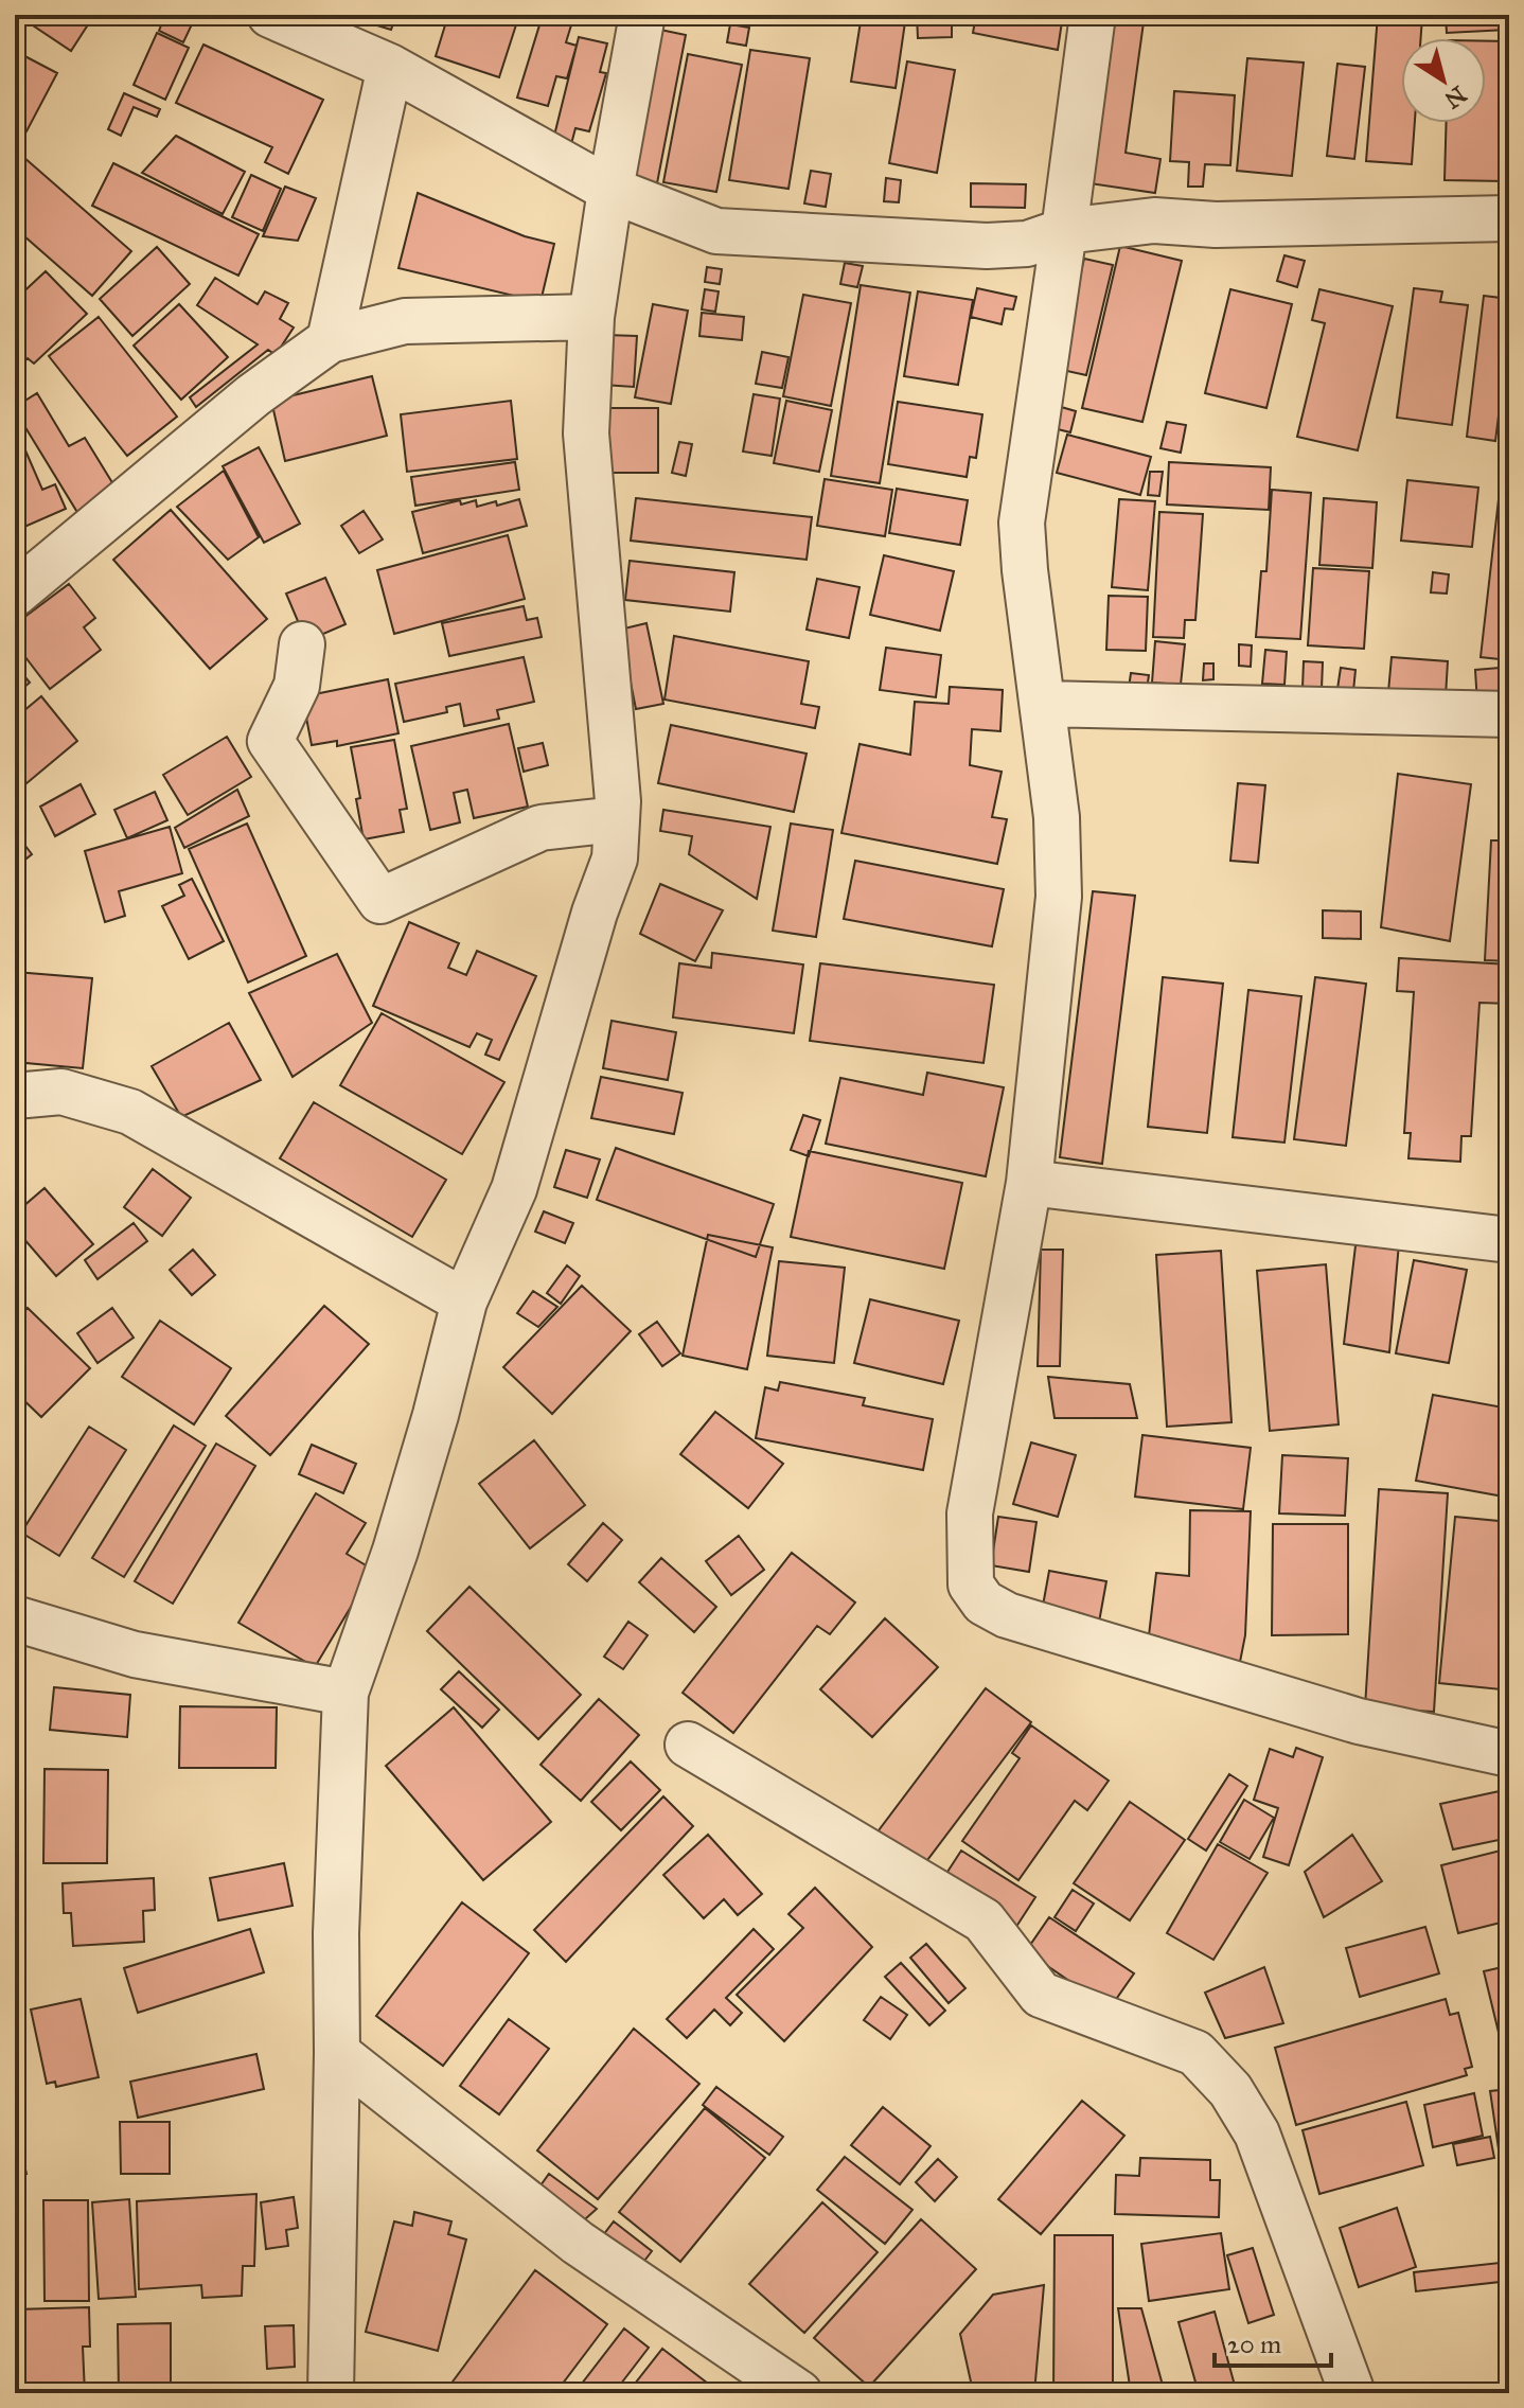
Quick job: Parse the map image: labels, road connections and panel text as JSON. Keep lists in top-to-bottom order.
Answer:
{
  "scale_bar": "20 m",
  "north": "bottom right"
}
